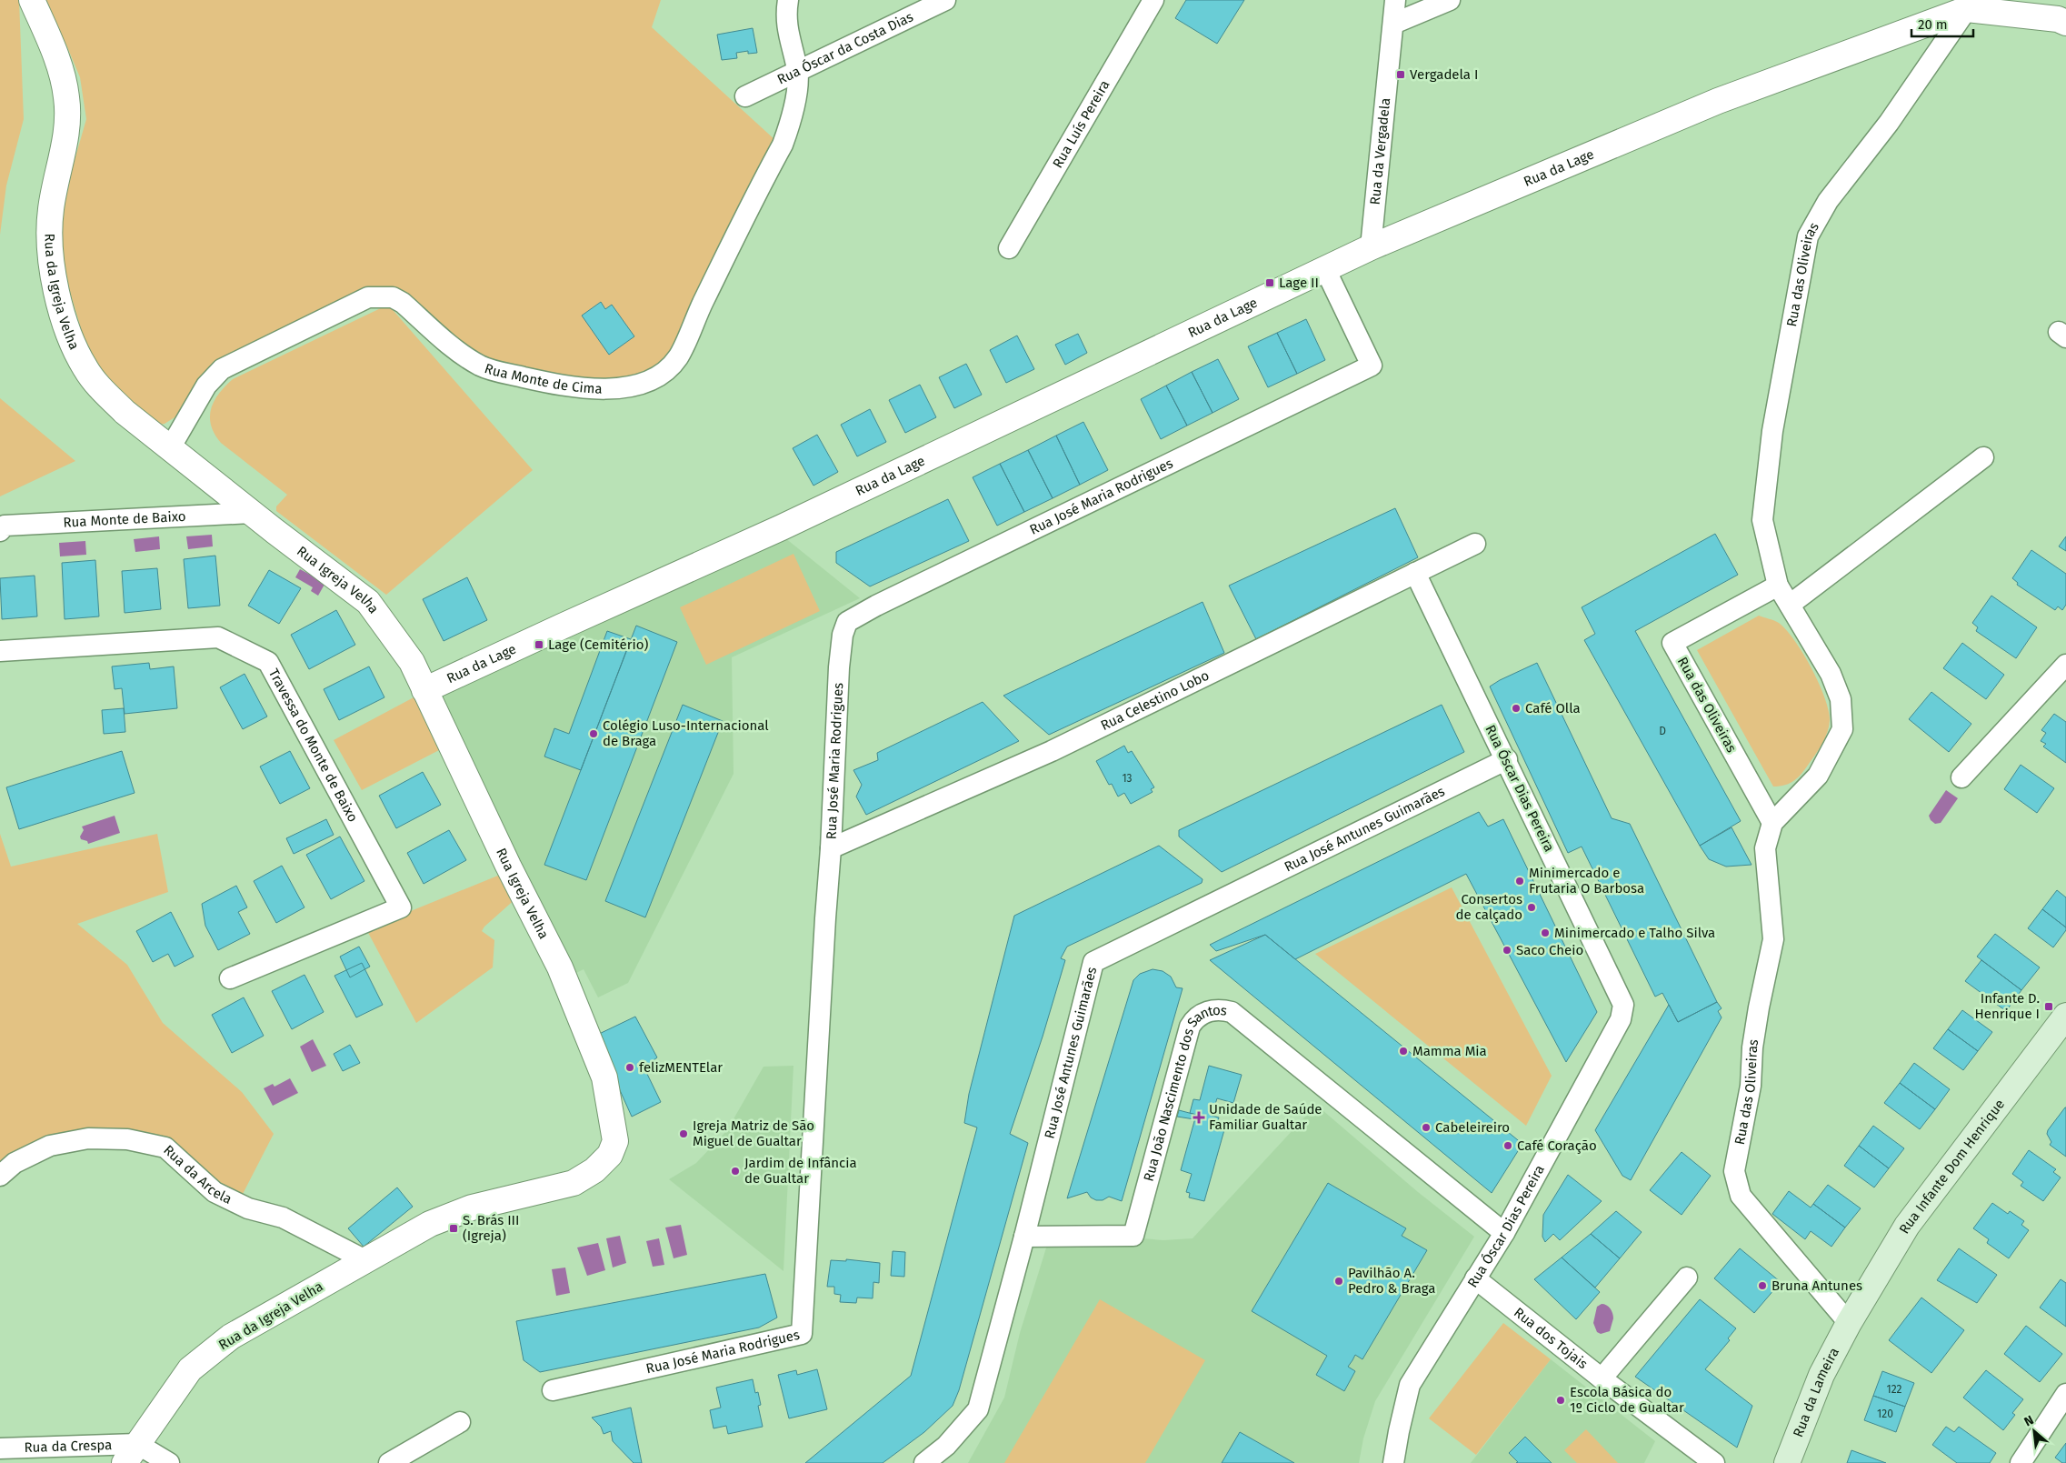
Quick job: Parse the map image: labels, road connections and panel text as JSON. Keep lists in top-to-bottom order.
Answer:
{
  "streets": {
    "main road": ["Rua Infante Dom Henrique", "Rua da Lameira"],
    "street": [
      "Rua Óscar da Costa Dias",
      "Rua Luís Pereira",
      "Rua da Vergadela",
      "Rua da Lage",
      "Rua das Oliveiras",
      "Rua da Igreja Velha",
      "Rua Monte de Cima",
      "Rua José Maria Rodrigues",
      "Rua Monte de Baixo",
      "Rua Igreja Velha",
      "Rua Celestino Lobo",
      "Travessa do Monte de Baixo",
      "Rua Óscar Dias Pereira",
      "Rua José Antunes Guimarães",
      "Rua João Nascimento dos Santos",
      "Rua da Arcela",
      "Rua dos Tojais",
      "Rua da Crespa"
    ]
  },
  "crossings": [
    ["Rua Óscar da Costa Dias", "Rua Monte de Cima"],
    ["Rua da Vergadela", "Rua da Lage"],
    ["Rua da Lage", "Rua das Oliveiras"],
    ["Rua da Lage", "Rua José Maria Rodrigues"],
    ["Rua da Lage", "Rua Igreja Velha"],
    ["Rua das Oliveiras", "Rua Infante Dom Henrique"],
    ["Rua das Oliveiras", "Rua da Lameira"],
    ["Rua da Igreja Velha", "Rua Monte de Cima"],
    ["Rua da Igreja Velha", "Rua Monte de Baixo"],
    ["Rua da Igreja Velha", "Rua Igreja Velha"],
    ["Rua da Igreja Velha", "Rua da Arcela"],
    ["Rua da Igreja Velha", "Rua da Crespa"],
    ["Rua José Maria Rodrigues", "Rua Celestino Lobo"],
    ["Rua Monte de Baixo", "Rua Igreja Velha"],
    ["Rua Celestino Lobo", "Rua Óscar Dias Pereira"],
    ["Rua Óscar Dias Pereira", "Rua José Antunes Guimarães"],
    ["Rua Óscar Dias Pereira", "Rua João Nascimento dos Santos"],
    ["Rua Óscar Dias Pereira", "Rua dos Tojais"],
    ["Rua José Antunes Guimarães", "Rua João Nascimento dos Santos"],
    ["Rua Infante Dom Henrique", "Rua da Lameira"]
  ],
  "places": {
    "transit": [
      "Vergadela I",
      "Lage II",
      "Lage (Cemitério)",
      "Infante D. Henrique I",
      "S. Brás III (Igreja)"
    ],
    "other": [
      "Café Olla",
      "Colégio Luso-Internacional de Braga",
      "Minimercado e Frutaria O Barbosa",
      "Consertos de calçado",
      "Minimercado e Talho Silva",
      "Saco Cheio",
      "Mamma Mia",
      "felizMENTElar",
      "Cabeleireiro",
      "Igreja Matriz de São Miguel de Gualtar",
      "Café Coração",
      "Jardim de Infância de Gualtar",
      "Pavilhão A. Pedro & Braga",
      "Bruna Antunes",
      "Escola Básica do 1º Ciclo de Gualtar"
    ],
    "health": ["Unidade de Saúde Familiar Gualtar"]
  },
  "house_numbers": [
    "D",
    "13",
    "122",
    "120"
  ],
  "scale_bar": "20 m",
  "north": "top left"
}
